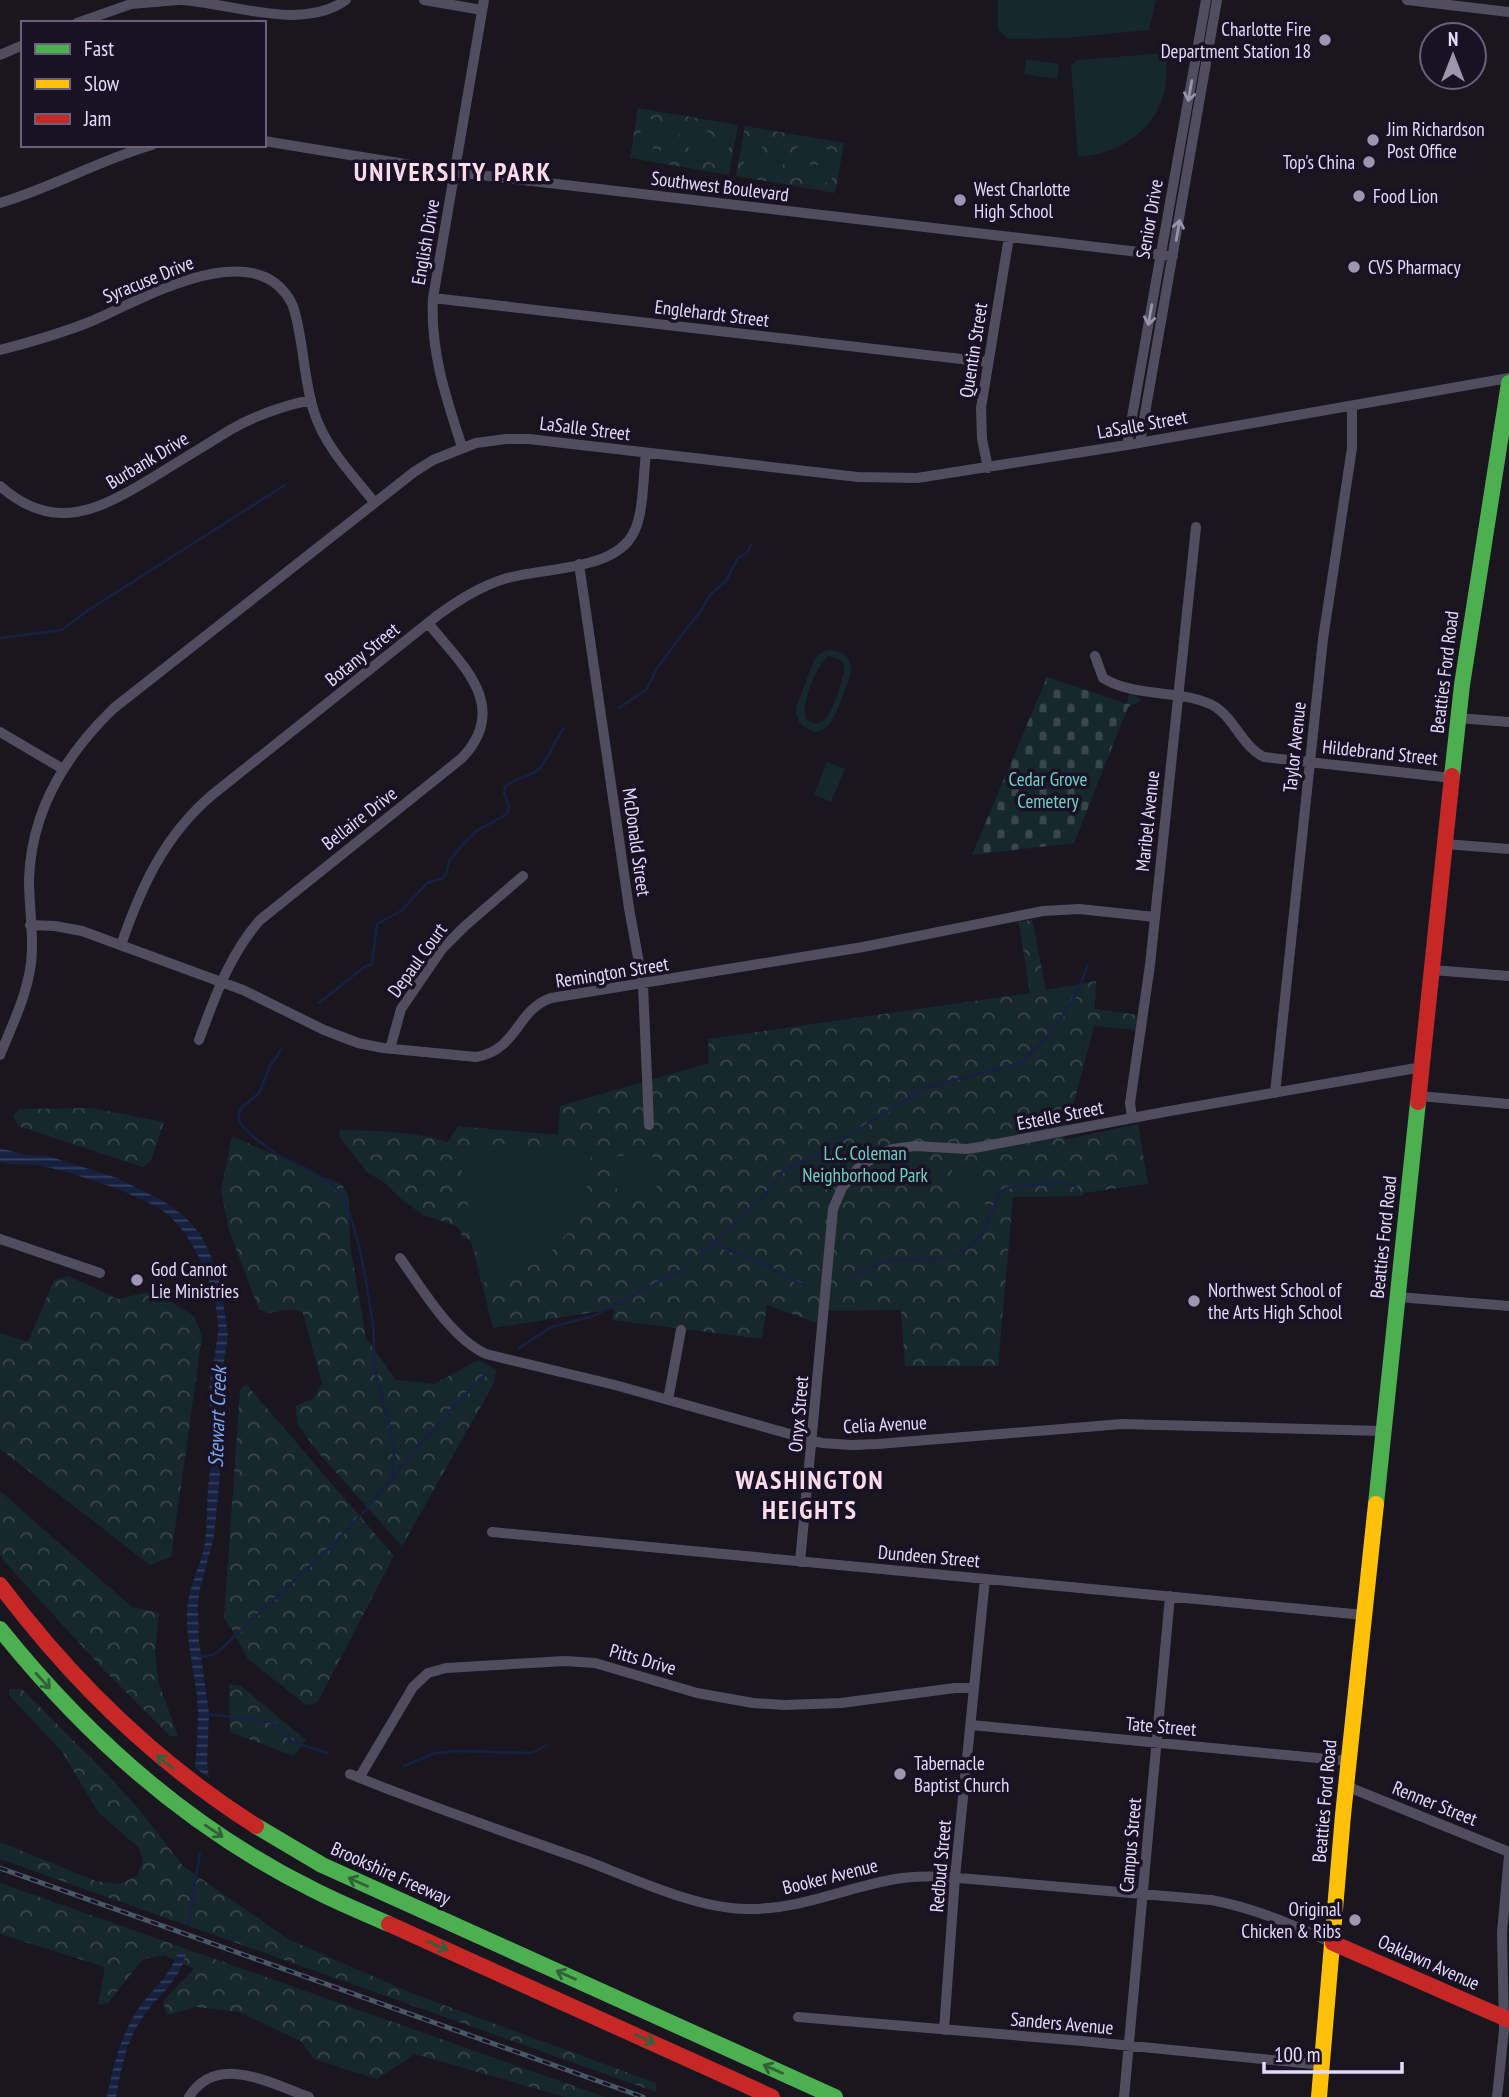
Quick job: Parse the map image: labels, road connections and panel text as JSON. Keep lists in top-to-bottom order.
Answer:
{
  "streets": {
    "main road": ["Beatties Ford Road", "Brookshire Freeway", "Oaklawn Avenue"],
    "street": [
      "Southwest Boulevard",
      "Senior Drive",
      "English Drive",
      "Syracuse Drive",
      "Englehardt Street",
      "Quentin Street",
      "LaSalle Street",
      "Burbank Drive",
      "Botany Street",
      "Taylor Avenue",
      "Hildebrand Street",
      "Bellaire Drive",
      "Maribel Avenue",
      "McDonald Street",
      "Depaul Court",
      "Remington Street",
      "Estelle Street",
      "Onyx Street",
      "Celia Avenue",
      "Dundeen Street",
      "Pitts Drive",
      "Tate Street",
      "Renner Street",
      "Campus Street",
      "Redbud Street",
      "Booker Avenue",
      "Sanders Avenue"
    ]
  },
  "crossings": [
    ["Southwest Boulevard", "Senior Drive"],
    ["Southwest Boulevard", "English Drive"],
    ["Southwest Boulevard", "Quentin Street"],
    ["Senior Drive", "LaSalle Street"],
    ["English Drive", "Englehardt Street"],
    ["English Drive", "LaSalle Street"],
    ["Syracuse Drive", "LaSalle Street"],
    ["Syracuse Drive", "Burbank Drive"],
    ["Englehardt Street", "Quentin Street"],
    ["Quentin Street", "LaSalle Street"],
    ["LaSalle Street", "Botany Street"],
    ["LaSalle Street", "Beatties Ford Road"],
    ["LaSalle Street", "Taylor Avenue"],
    ["LaSalle Street", "Remington Street"],
    ["Botany Street", "Bellaire Drive"],
    ["Botany Street", "McDonald Street"],
    ["Botany Street", "Remington Street"],
    ["Beatties Ford Road", "Hildebrand Street"],
    ["Beatties Ford Road", "Estelle Street"],
    ["Beatties Ford Road", "Celia Avenue"],
    ["Beatties Ford Road", "Dundeen Street"],
    ["Beatties Ford Road", "Tate Street"],
    ["Beatties Ford Road", "Renner Street"],
    ["Beatties Ford Road", "Booker Avenue"],
    ["Beatties Ford Road", "Oaklawn Avenue"],
    ["Beatties Ford Road", "Sanders Avenue"],
    ["Taylor Avenue", "Hildebrand Street"],
    ["Taylor Avenue", "Estelle Street"],
    ["Hildebrand Street", "Maribel Avenue"],
    ["Bellaire Drive", "Remington Street"],
    ["Maribel Avenue", "Remington Street"],
    ["Maribel Avenue", "Estelle Street"],
    ["McDonald Street", "Remington Street"],
    ["Depaul Court", "Remington Street"],
    ["Estelle Street", "Onyx Street"],
    ["Onyx Street", "Celia Avenue"],
    ["Onyx Street", "Dundeen Street"],
    ["Dundeen Street", "Campus Street"],
    ["Dundeen Street", "Redbud Street"],
    ["Pitts Drive", "Redbud Street"],
    ["Pitts Drive", "Booker Avenue"],
    ["Tate Street", "Campus Street"],
    ["Tate Street", "Redbud Street"],
    ["Campus Street", "Booker Avenue"],
    ["Campus Street", "Sanders Avenue"],
    ["Redbud Street", "Booker Avenue"],
    ["Redbud Street", "Sanders Avenue"],
    ["Booker Avenue", "Oaklawn Avenue"]
  ],
  "districts": ["UNIVERSITY PARK", "WASHINGTON HEIGHTS"],
  "water": ["Stewart Creek"],
  "parks": ["Cedar Grove Cemetery", "L.C. Coleman Neighborhood Park"],
  "places": [
    "Charlotte Fire Department Station 18",
    "Jim Richardson Post Office",
    "Top's China",
    "Food Lion",
    "West Charlotte High School",
    "CVS Pharmacy",
    "God Cannot Lie Ministries",
    "Northwest School of the Arts High School",
    "Tabernacle Baptist Church",
    "Original Chicken & Ribs"
  ],
  "legend": ["Fast", "Slow", "Jam"],
  "scale_bar": "100 m",
  "north": "top"
}
